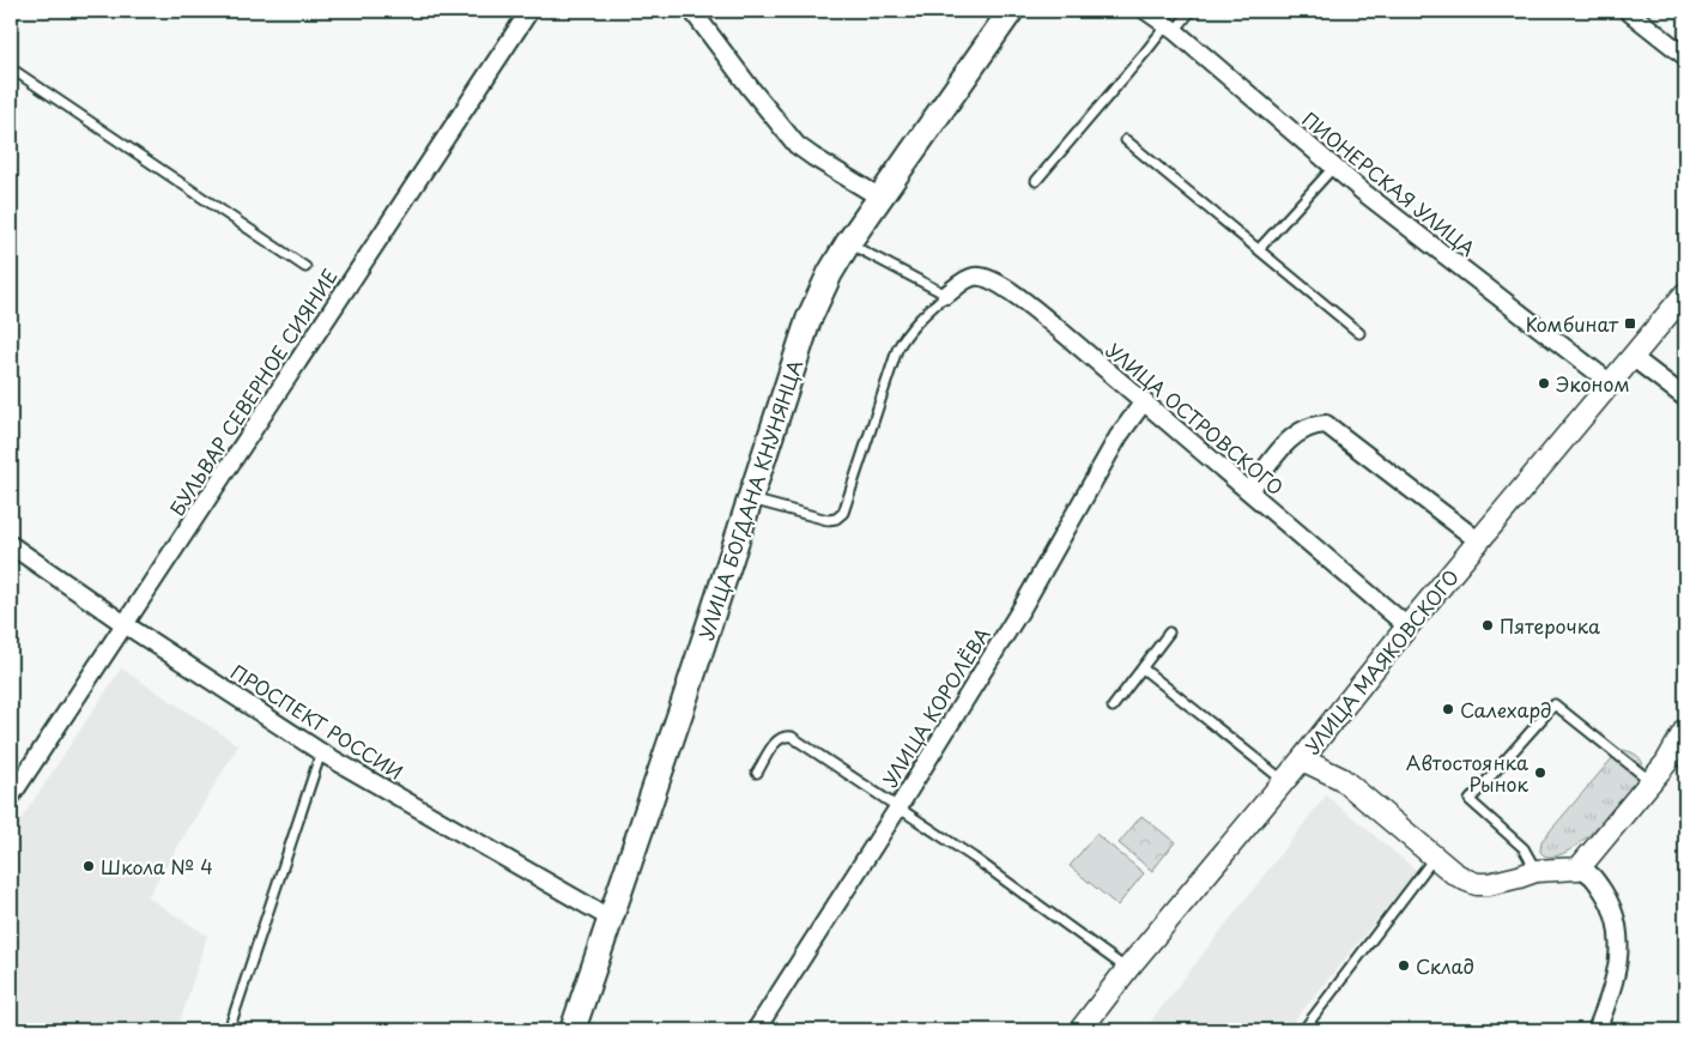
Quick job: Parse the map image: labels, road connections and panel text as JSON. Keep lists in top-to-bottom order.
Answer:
{
  "streets": {
    "main road": ["УЛИЦА БОГДАНА КНУНЯНЦА"],
    "street": [
      "ПИОНЕРСКАЯ УЛИЦА",
      "БУЛЬВАР СЕВЕРНОЕ СИЯНИЕ",
      "УЛИЦА ОСТРОВСКОГО",
      "УЛИЦА МАЯКОВСКОГО",
      "УЛИЦА КОРОЛЁВА",
      "ПРОСПЕКТ РОССИИ"
    ]
  },
  "crossings": [
    ["ПИОНЕРСКАЯ УЛИЦА", "УЛИЦА МАЯКОВСКОГО"],
    ["БУЛЬВАР СЕВЕРНОЕ СИЯНИЕ", "ПРОСПЕКТ РОССИИ"],
    ["УЛИЦА ОСТРОВСКОГО", "УЛИЦА МАЯКОВСКОГО"],
    ["УЛИЦА ОСТРОВСКОГО", "УЛИЦА КОРОЛЁВА"],
    ["УЛИЦА БОГДАНА КНУНЯНЦА", "ПРОСПЕКТ РОССИИ"]
  ],
  "places": {
    "transit": ["Комбинат"],
    "other": [
      "Эконом",
      "Пятерочка",
      "Салехард",
      "Автостоянка Рынок",
      "Школа № 4",
      "Склад"
    ]
  }
}
